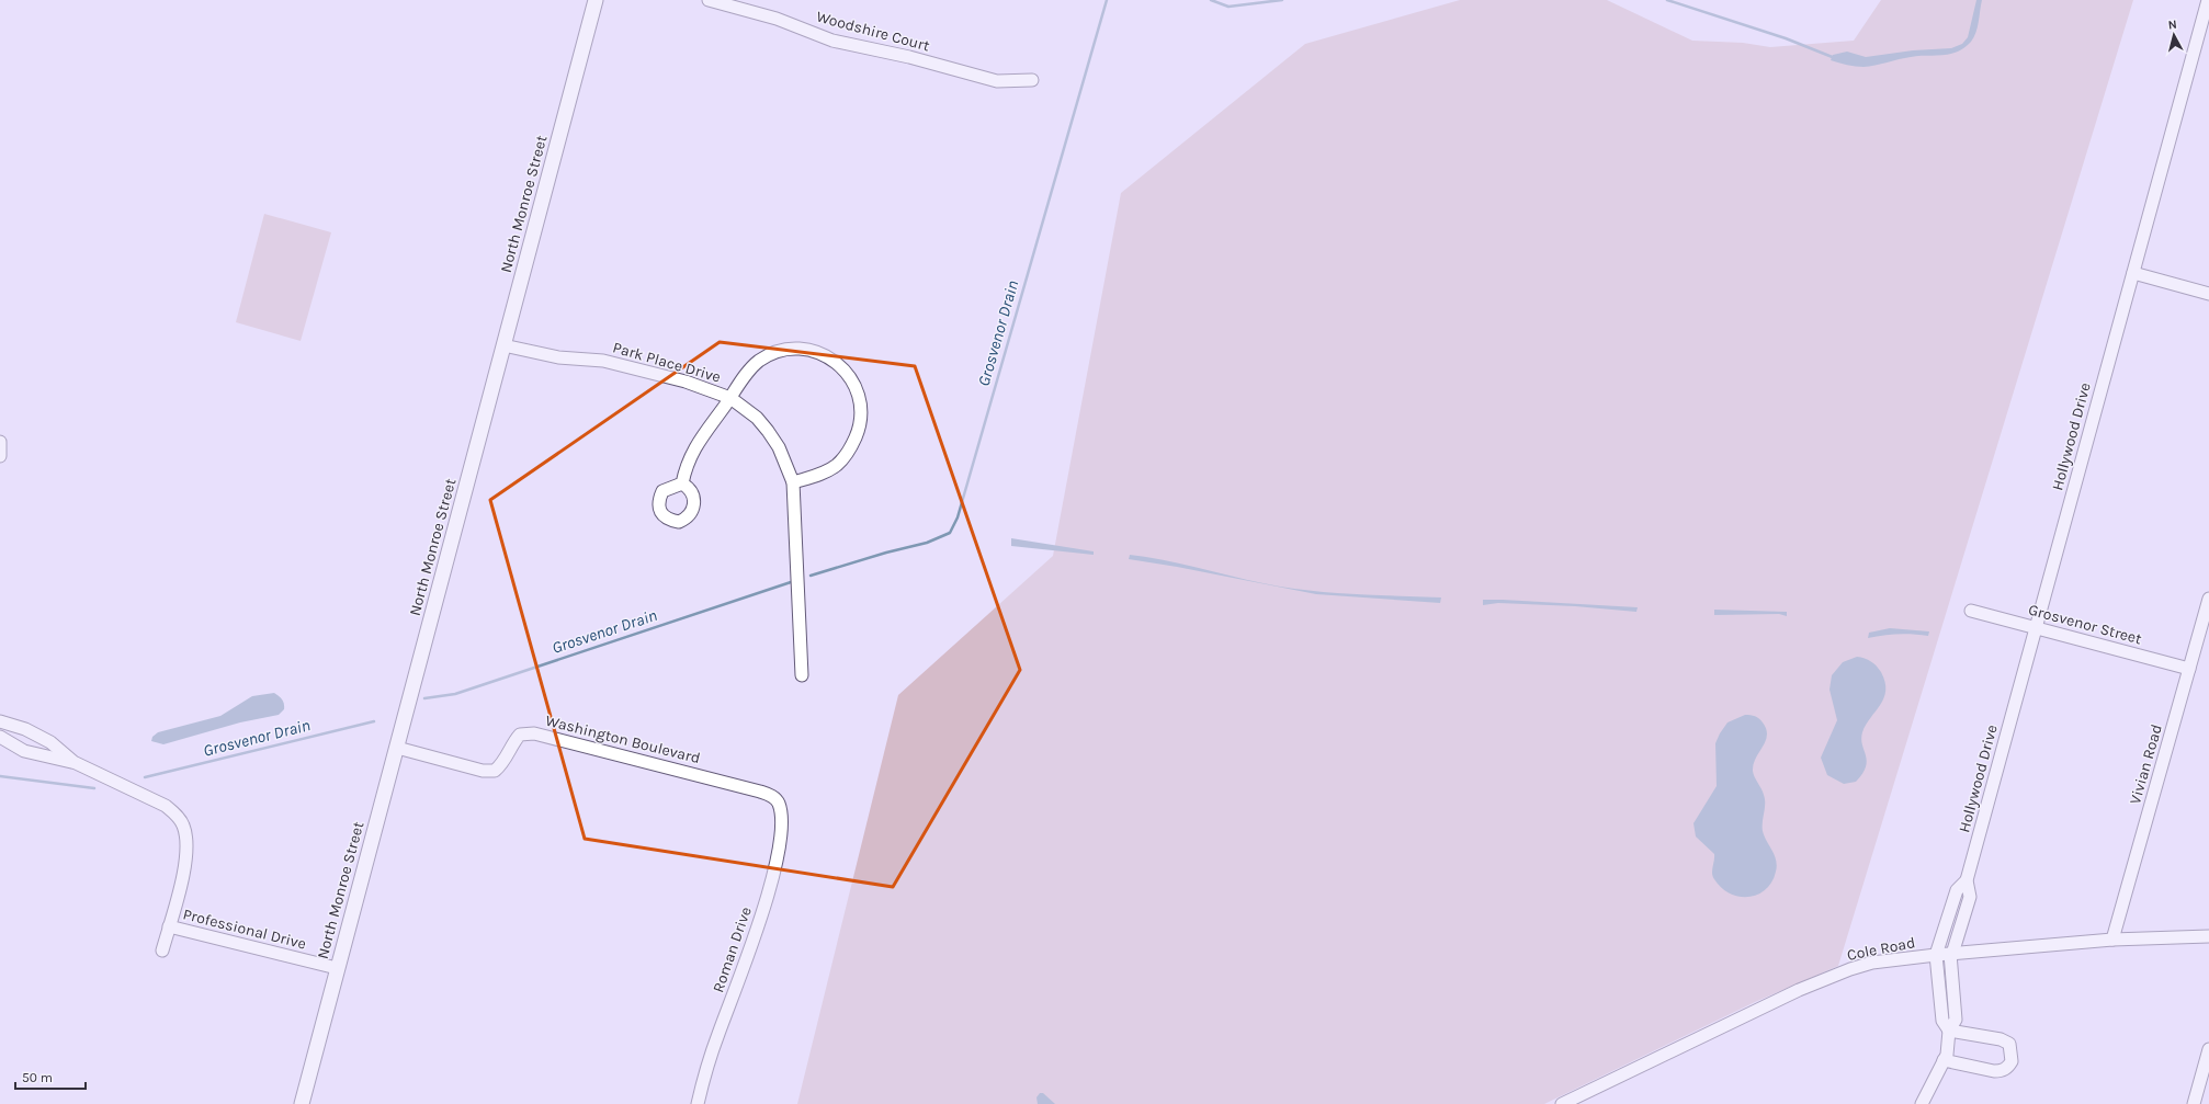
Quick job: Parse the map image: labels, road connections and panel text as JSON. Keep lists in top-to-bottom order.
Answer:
{
  "streets": {
    "main road": ["North Monroe Street"],
    "street": [
      "Woodshire Court",
      "Park Place Drive",
      "Hollywood Drive",
      "Grosvenor Street",
      "Washington Boulevard",
      "Vivian Road",
      "Professional Drive",
      "Cole Road",
      "Roman Drive"
    ]
  },
  "crossings": [
    ["North Monroe Street", "Park Place Drive"],
    ["North Monroe Street", "Washington Boulevard"],
    ["North Monroe Street", "Professional Drive"],
    ["Hollywood Drive", "Grosvenor Street"],
    ["Hollywood Drive", "Cole Road"],
    ["Grosvenor Street", "Vivian Road"],
    ["Washington Boulevard", "Roman Drive"],
    ["Vivian Road", "Cole Road"]
  ],
  "water": ["Grosvenor Drain"],
  "scale_bar": "50 m",
  "north": "top"
}
